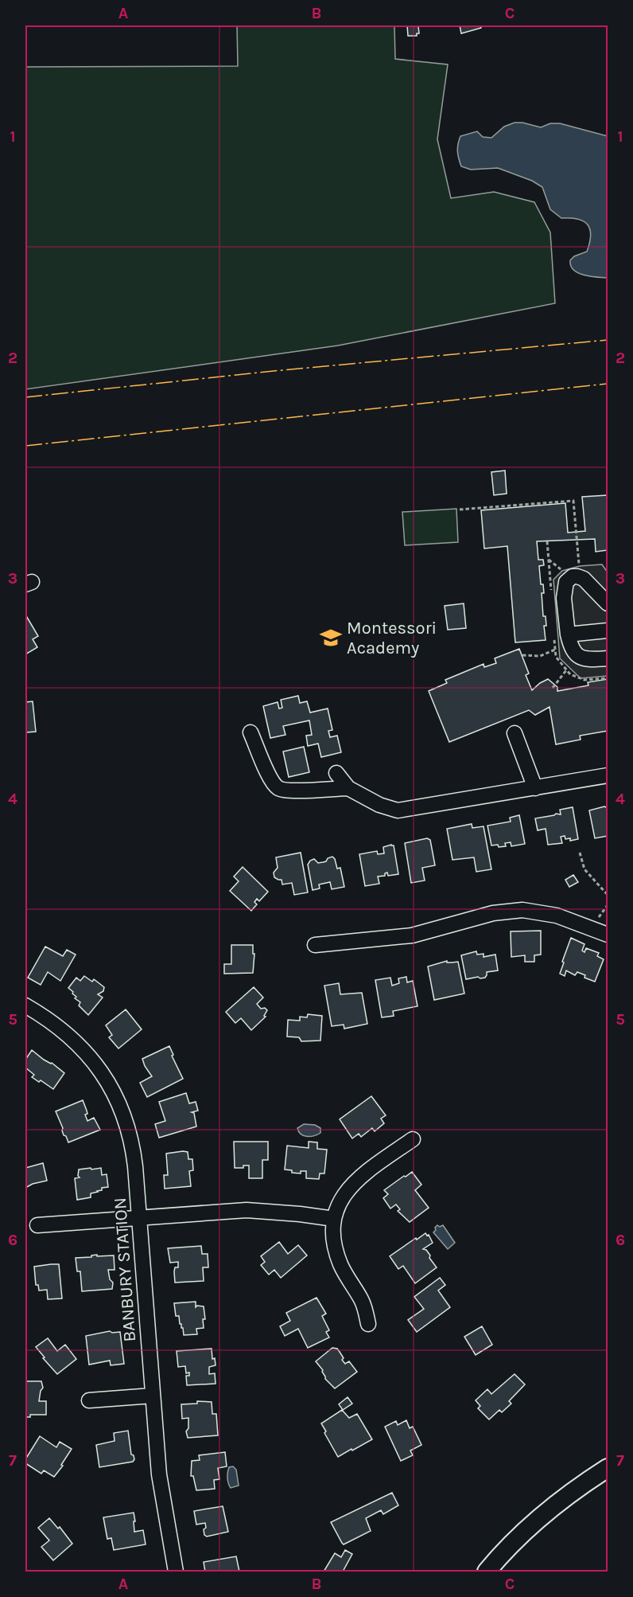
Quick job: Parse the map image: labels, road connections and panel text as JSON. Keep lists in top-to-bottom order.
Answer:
{
  "streets": {
    "street": ["BANBURY STATION"]
  },
  "places": {
    "school or university": ["Montessori Academy"]
  },
  "grid": {
    "columns": ["A", "B", "C"],
    "rows": [
      "1",
      "2",
      "3",
      "4",
      "5",
      "6",
      "7"
    ]
  }
}
